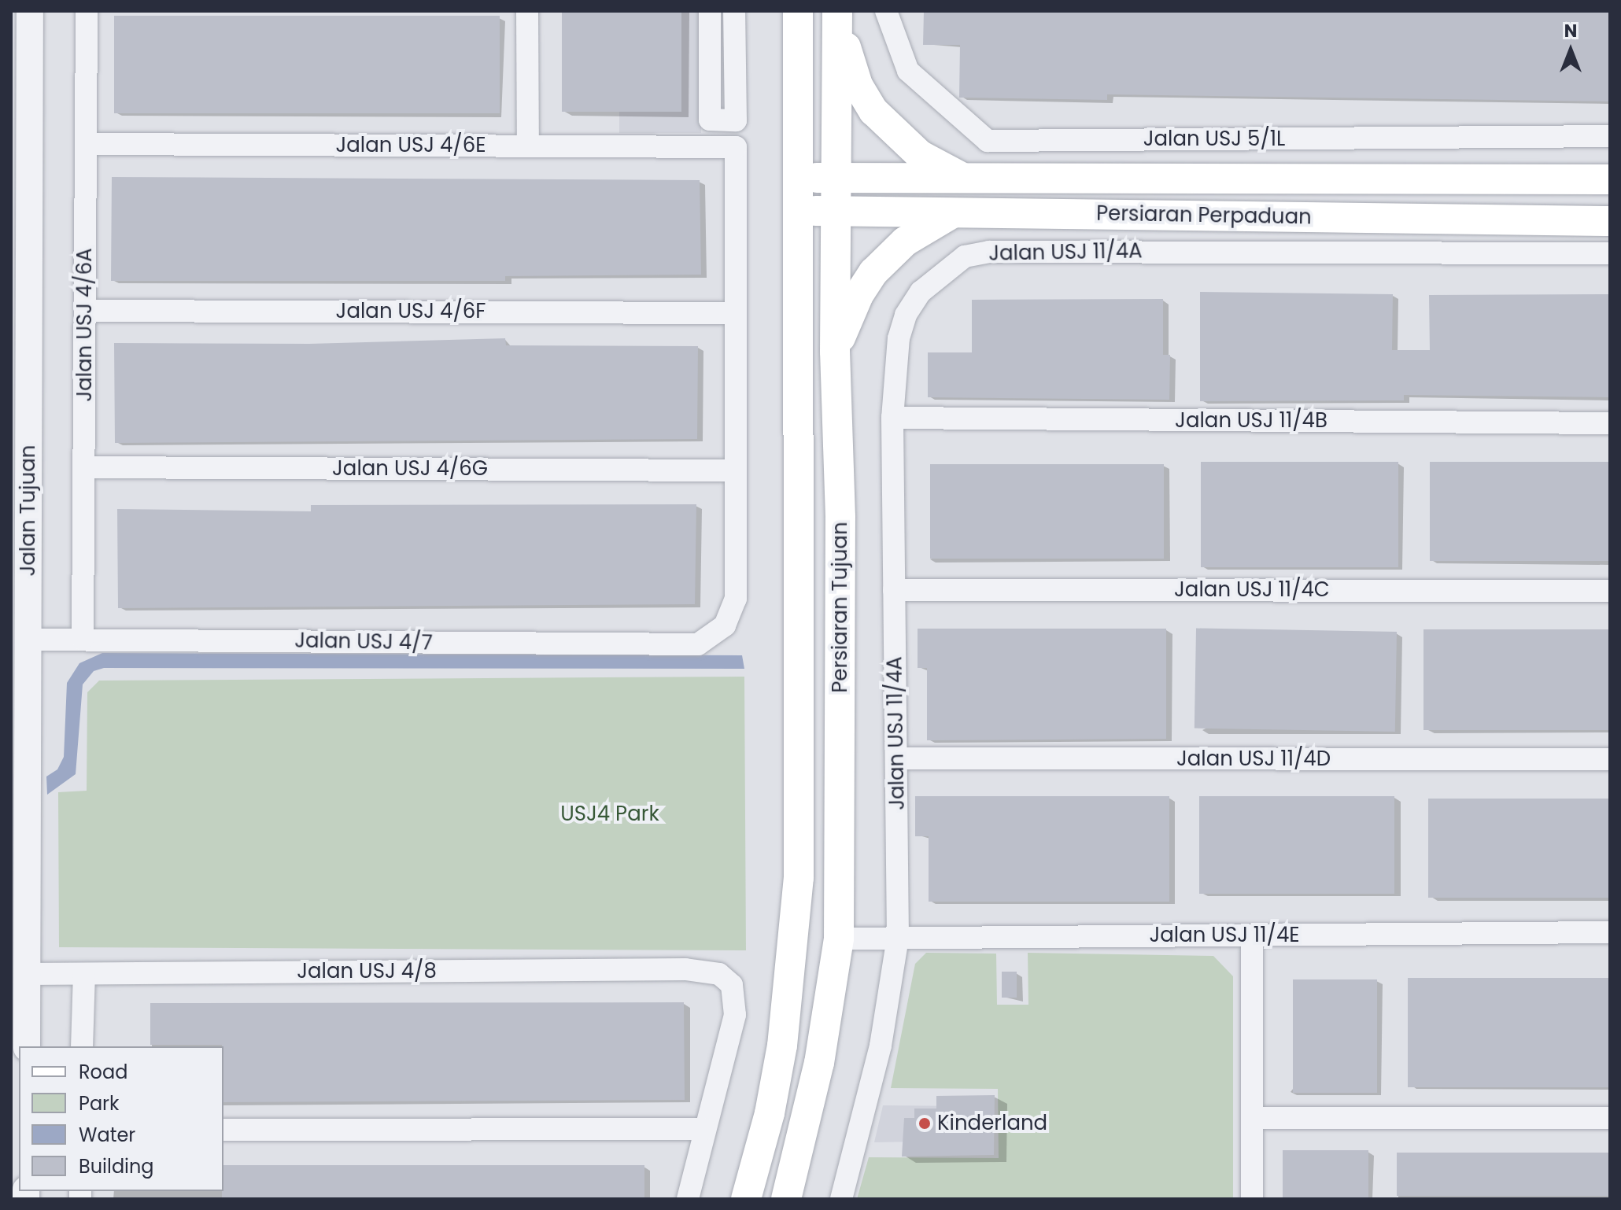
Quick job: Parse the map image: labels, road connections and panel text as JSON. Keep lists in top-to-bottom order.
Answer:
{
  "streets": {
    "main road": ["Persiaran Perpaduan", "Persiaran Tujuan"],
    "street": [
      "Jalan USJ 5/1L",
      "Jalan USJ 4/6E",
      "Jalan USJ 11/4A",
      "Jalan USJ 4/6F",
      "Jalan USJ 4/6A",
      "Jalan USJ 11/4B",
      "Jalan USJ 4/6G",
      "Jalan Tujuan",
      "Jalan USJ 11/4C",
      "Jalan USJ 4/7",
      "Jalan USJ 11/4D",
      "Jalan USJ 11/4E",
      "Jalan USJ 4/8"
    ]
  },
  "crossings": [
    ["Jalan USJ 4/6E", "Jalan USJ 4/6F"],
    ["Jalan USJ 4/6E", "Jalan USJ 4/6A"],
    ["Persiaran Perpaduan", "Persiaran Tujuan"],
    ["Jalan USJ 11/4A", "Jalan USJ 11/4B"],
    ["Jalan USJ 11/4A", "Jalan USJ 11/4C"],
    ["Jalan USJ 11/4A", "Jalan USJ 11/4D"],
    ["Jalan USJ 11/4A", "Jalan USJ 11/4E"],
    ["Jalan USJ 4/6F", "Jalan USJ 4/6A"],
    ["Jalan USJ 4/6A", "Jalan USJ 4/6G"],
    ["Jalan USJ 4/6A", "Jalan USJ 4/7"],
    ["Jalan USJ 4/6G", "Jalan USJ 4/7"],
    ["Jalan Tujuan", "Jalan USJ 4/7"],
    ["Jalan Tujuan", "Jalan USJ 4/8"],
    ["Persiaran Tujuan", "Jalan USJ 11/4E"]
  ],
  "parks": ["USJ4 Park"],
  "places": ["Kinderland"],
  "legend": [
    "Road",
    "Park",
    "Water",
    "Building"
  ],
  "north": "top"
}
